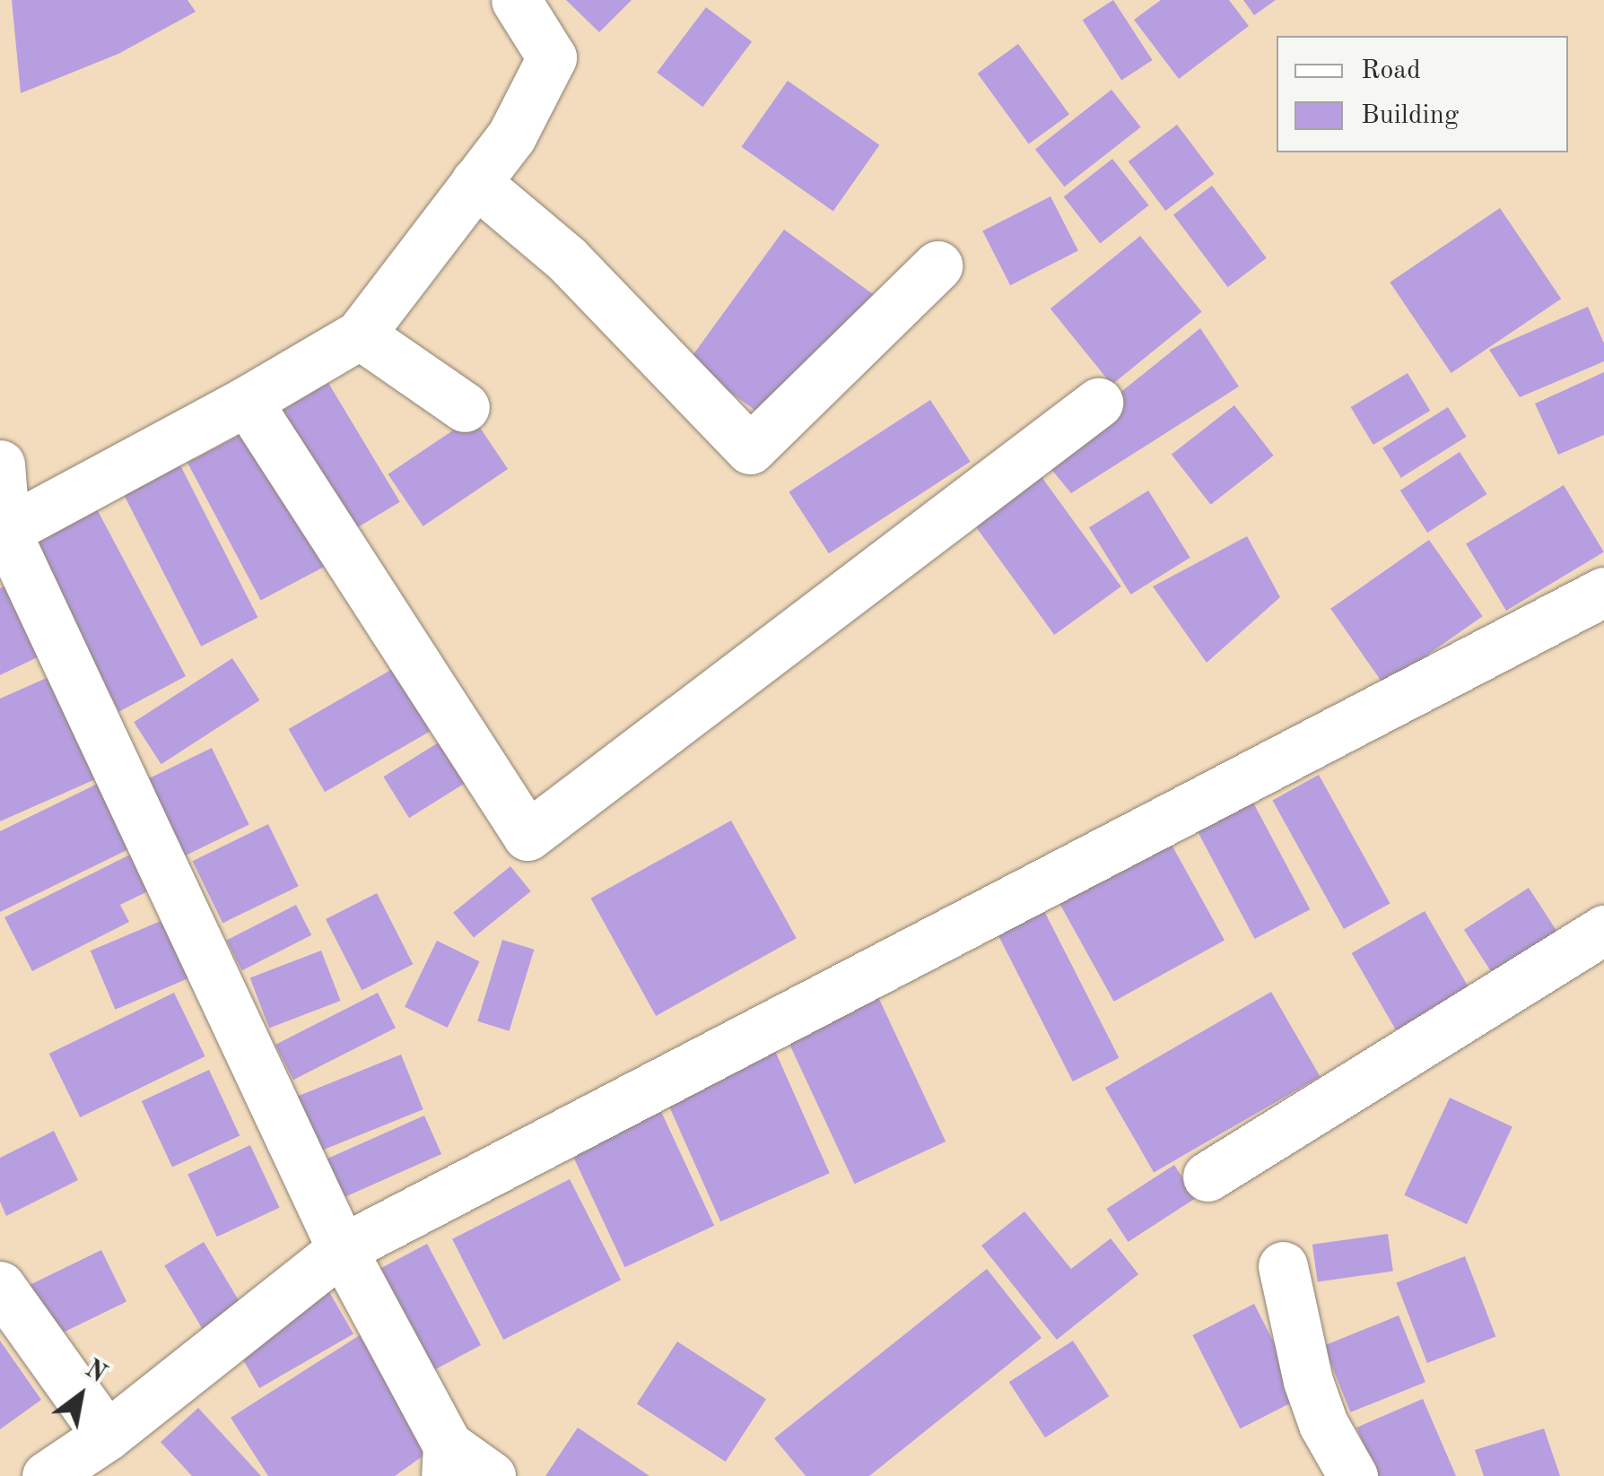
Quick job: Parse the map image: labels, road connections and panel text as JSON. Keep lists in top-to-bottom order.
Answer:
{
  "legend": ["Road", "Building"],
  "north": "top right"
}
